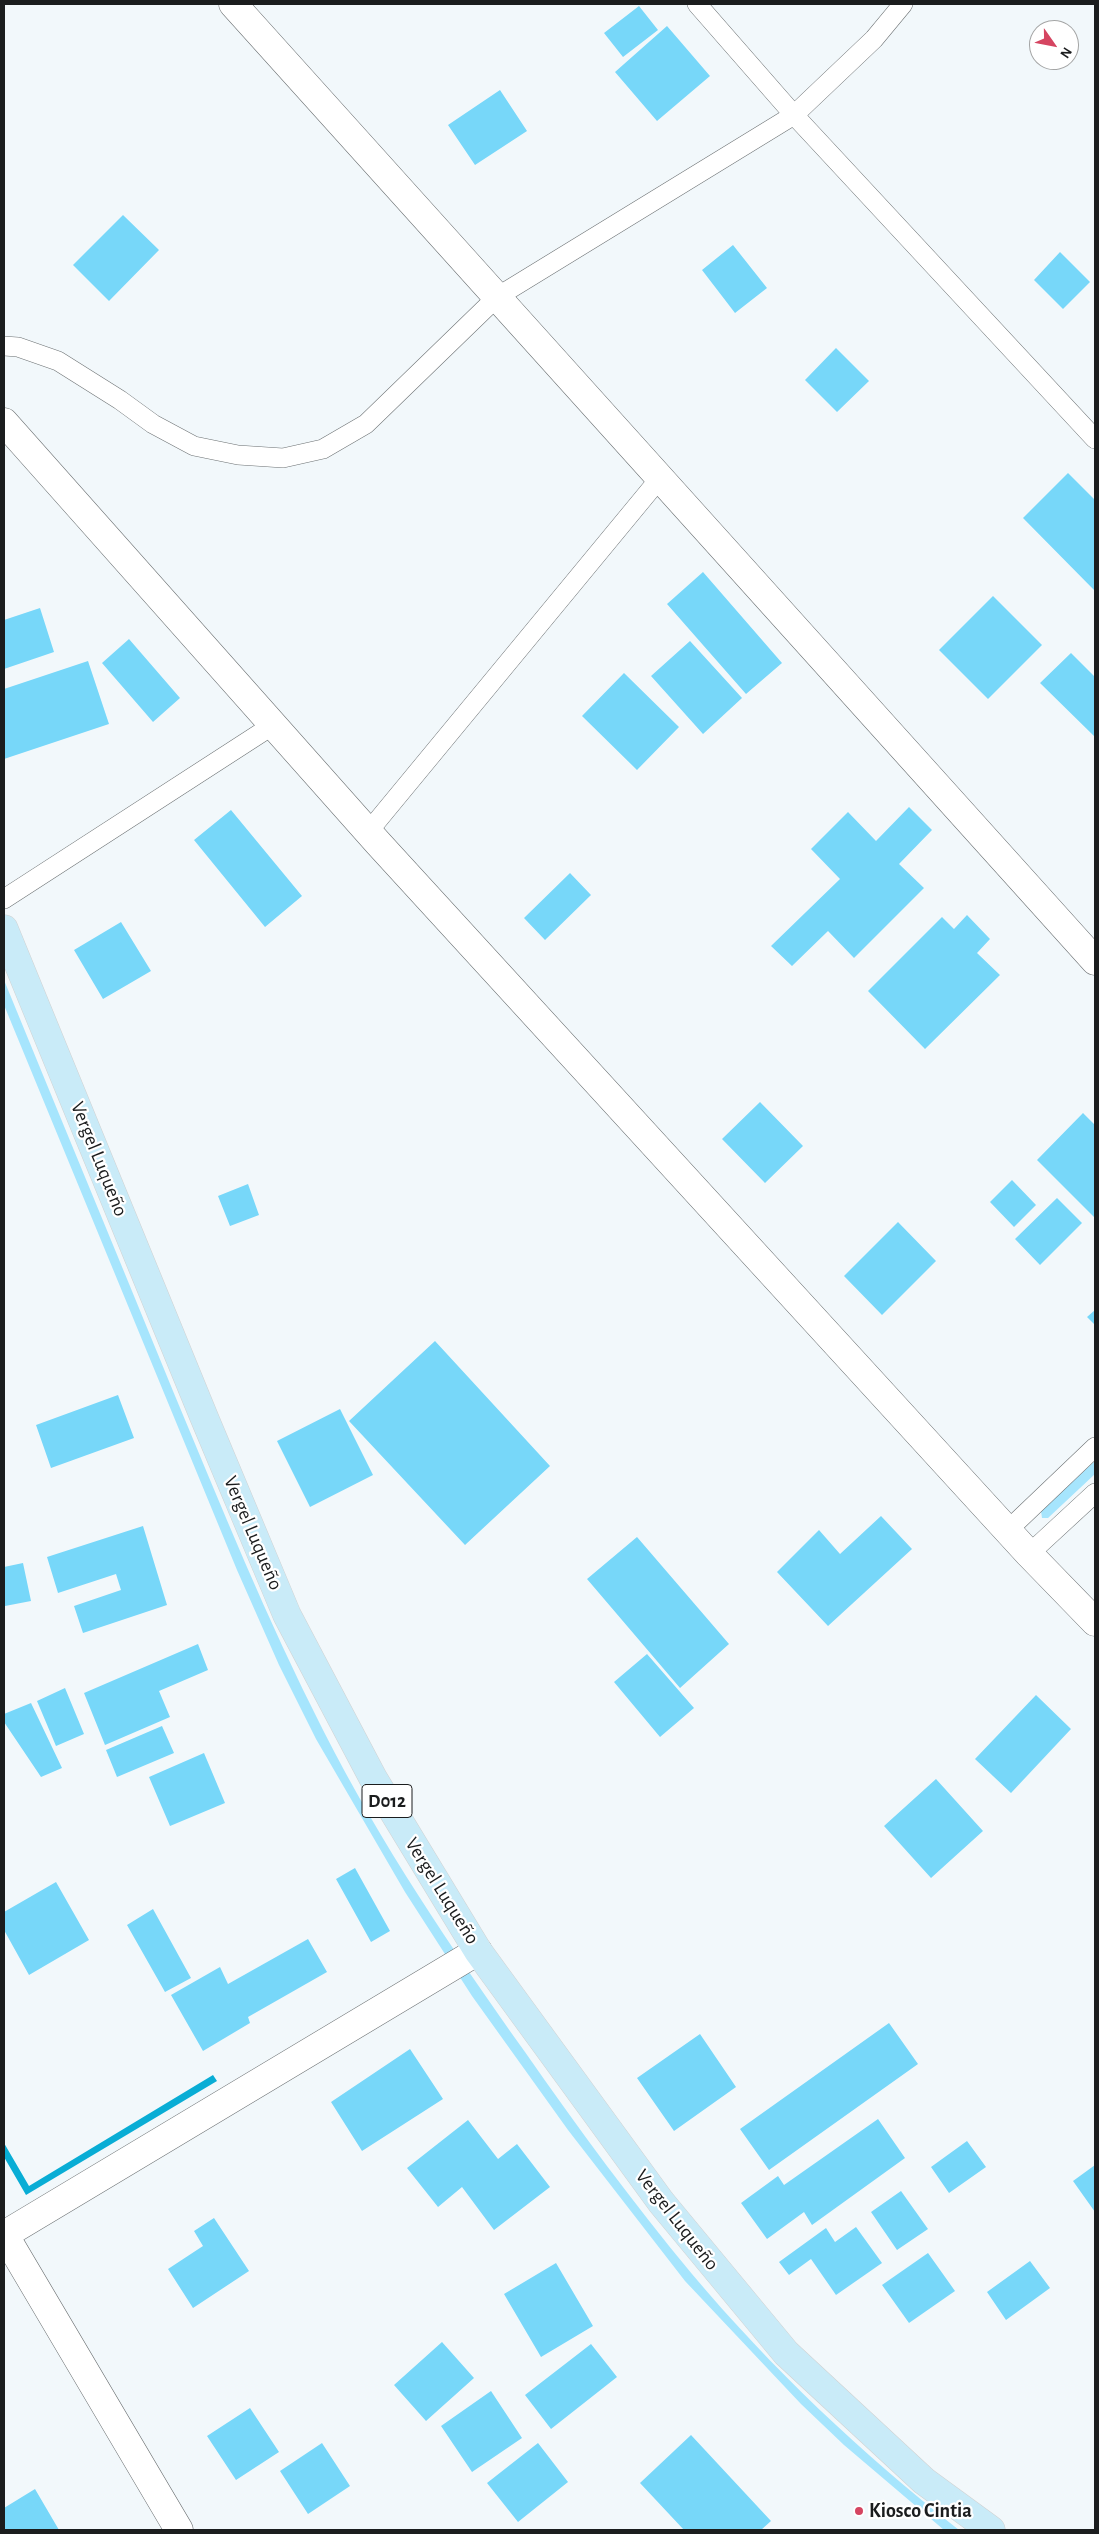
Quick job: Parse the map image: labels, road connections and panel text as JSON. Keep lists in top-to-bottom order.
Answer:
{
  "streets": {
    "main road": ["Vergel Luqueño", "D012"]
  },
  "places": ["Kiosco Cintia"],
  "north": "bottom right"
}
